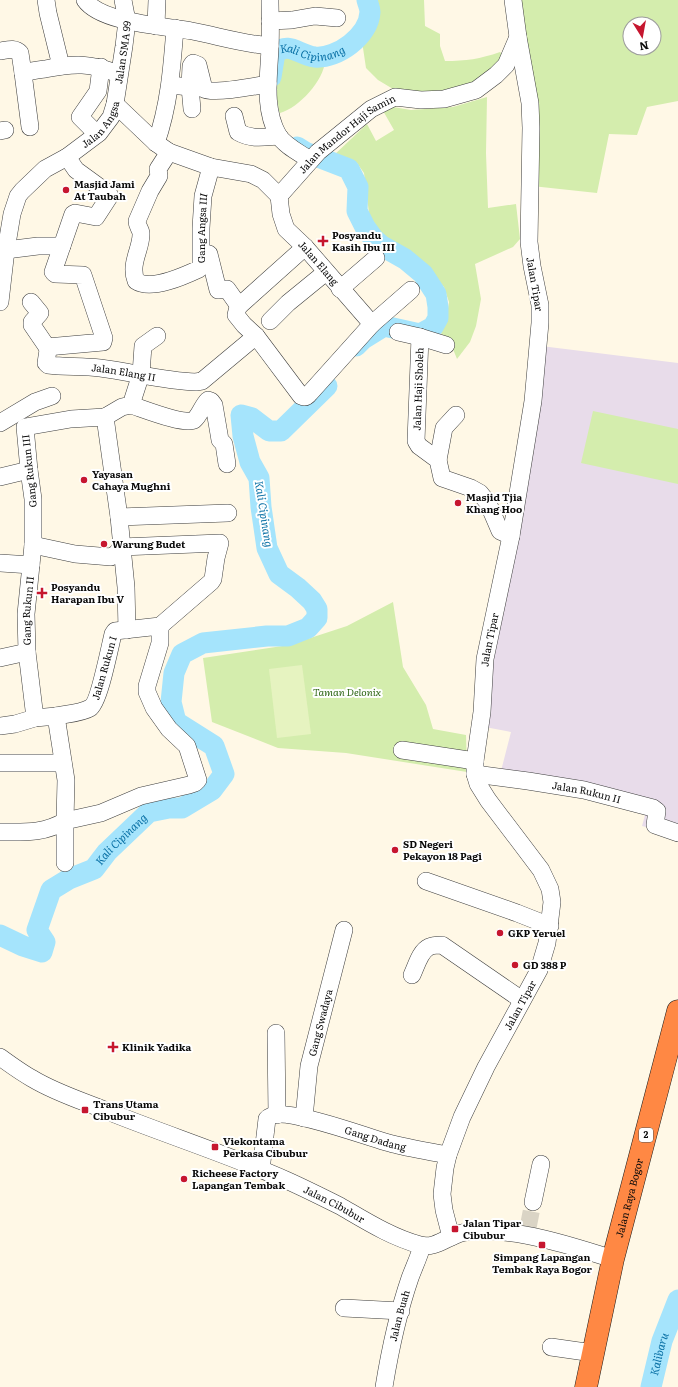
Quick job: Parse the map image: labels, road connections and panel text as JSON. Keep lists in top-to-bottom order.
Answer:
{
  "streets": {
    "highway": ["2", "Jalan Raya Bogor"],
    "street": [
      "Jalan SMA 99",
      "Jalan Angsa",
      "Jalan Mandor Haji Samin",
      "Gang Angsa III",
      "Jalan Elang",
      "Jalan Tipar",
      "Jalan Elang II",
      "Jalan Haji Sholeh",
      "Gang Rukun III",
      "Gang Rukun II",
      "Jalan Rukun I",
      "Jalan Rukun II",
      "Gang Swadaya",
      "Gang Dadang",
      "Jalan Cibubur",
      "Jalan Buah"
    ]
  },
  "crossings": [
    ["Jalan SMA 99", "Jalan Angsa"],
    ["Jalan Angsa", "Jalan Mandor Haji Samin"],
    ["Jalan Angsa", "Gang Angsa III"],
    ["Jalan Angsa", "Jalan Elang"],
    ["Jalan Mandor Haji Samin", "Jalan Elang"],
    ["Jalan Mandor Haji Samin", "Jalan Tipar"],
    ["Jalan Tipar", "Jalan Rukun II"],
    ["Jalan Tipar", "Gang Dadang"],
    ["Gang Rukun III", "Gang Rukun II"],
    ["Gang Swadaya", "Gang Dadang"],
    ["Jalan Cibubur", "Jalan Buah"]
  ],
  "water": ["Kali Cipinang", "Kalibaru"],
  "parks": ["Taman Delonix"],
  "places": {
    "other": [
      "Masjid Jami At Taubah",
      "Yayasan Cahaya Mughni",
      "Masjid Tjia Khang Hoo",
      "Warung Budet",
      "SD Negeri Pekayon 18 Pagi",
      "GKP Yeruel",
      "GD 388 P",
      "Richeese Factory Lapangan Tembak"
    ],
    "health": ["Posyandu Kasih Ibu III", "Posyandu Harapan Ibu V", "Klinik Yadika"],
    "transit": [
      "Trans Utama Cibubur",
      "Viekontama Perkasa Cibubur",
      "Jalan Tipar Cibubur",
      "Simpang Lapangan Tembak Raya Bogor"
    ]
  },
  "north": "bottom"
}
